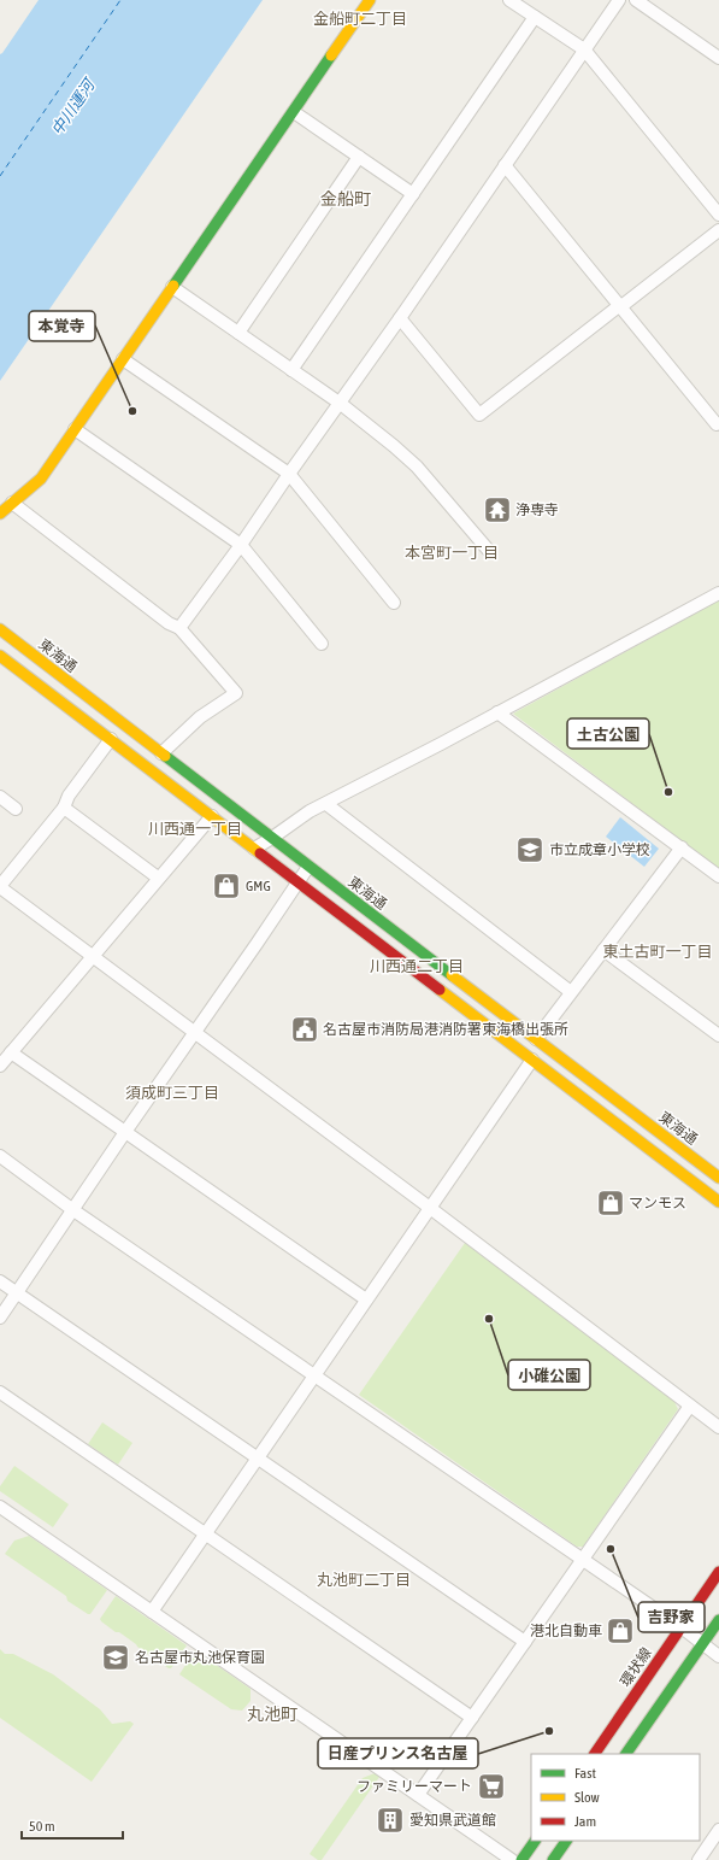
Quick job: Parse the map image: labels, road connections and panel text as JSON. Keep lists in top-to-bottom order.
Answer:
{
  "streets": {
    "main road": ["東海通", "環状線"]
  },
  "districts": [
    "金船町二丁目",
    "金船町",
    "本宮町一丁目",
    "川西通一丁目",
    "東土古町一丁目",
    "川西通二丁目",
    "須成町三丁目",
    "丸池町二丁目",
    "丸池町"
  ],
  "water": ["中川運河"],
  "places": {
    "other": [
      "本覚寺",
      "土古公園",
      "小碓公園",
      "吉野家",
      "日産プリンス名古屋"
    ],
    "temple": ["浄専寺"],
    "school or university": ["市立成章小学校", "名古屋市丸池保育園"],
    "shop": ["GMG", "マンモス", "港北自動車"],
    "public building": ["名古屋市消防局港消防署東海橋出張所"],
    "supermarket": ["ファミリーマート"],
    "building": ["愛知県武道館"]
  },
  "legend": ["Fast", "Slow", "Jam"],
  "scale_bar": "50 m"
}
